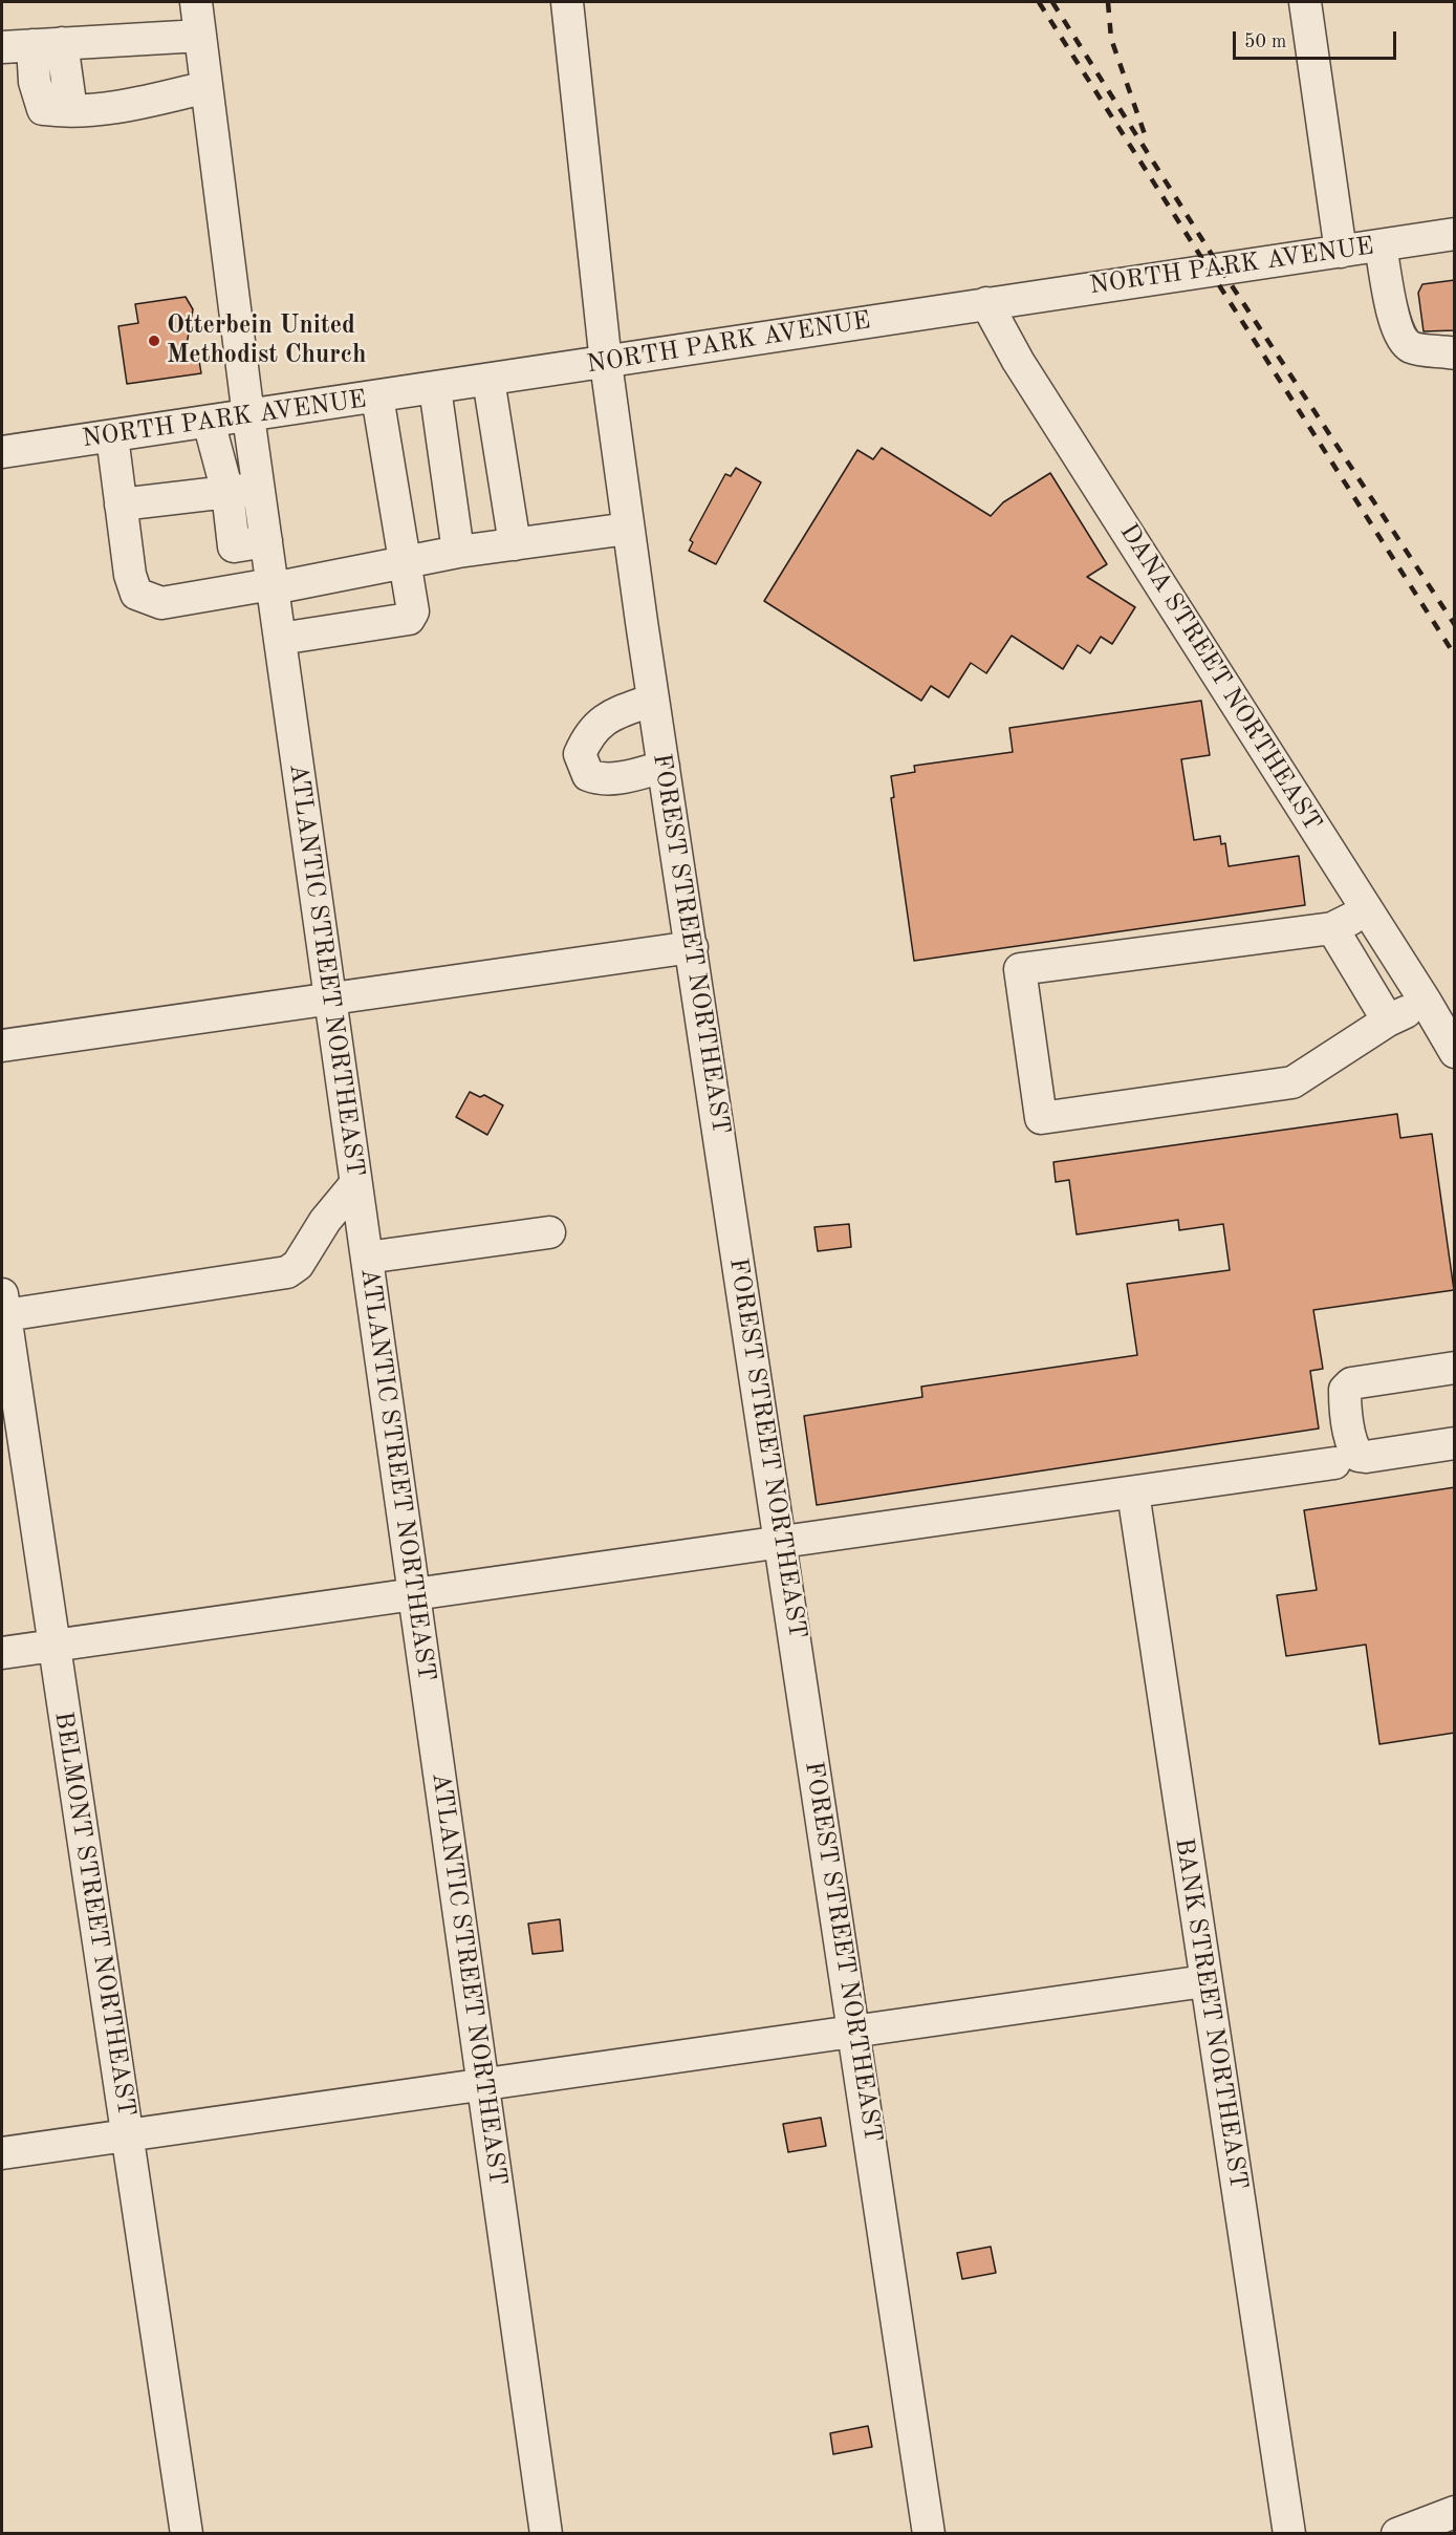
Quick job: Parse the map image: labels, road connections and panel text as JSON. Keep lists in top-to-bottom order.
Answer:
{
  "streets": {
    "street": [
      "NORTH PARK AVENUE",
      "DANA STREET NORTHEAST",
      "FOREST STREET NORTHEAST",
      "ATLANTIC STREET NORTHEAST",
      "BELMONT STREET NORTHEAST",
      "BANK STREET NORTHEAST"
    ]
  },
  "crossings": [
    ["NORTH PARK AVENUE", "DANA STREET NORTHEAST"],
    ["NORTH PARK AVENUE", "FOREST STREET NORTHEAST"],
    ["NORTH PARK AVENUE", "ATLANTIC STREET NORTHEAST"]
  ],
  "places": ["Otterbein United Methodist Church"],
  "scale_bar": "50 m"
}
